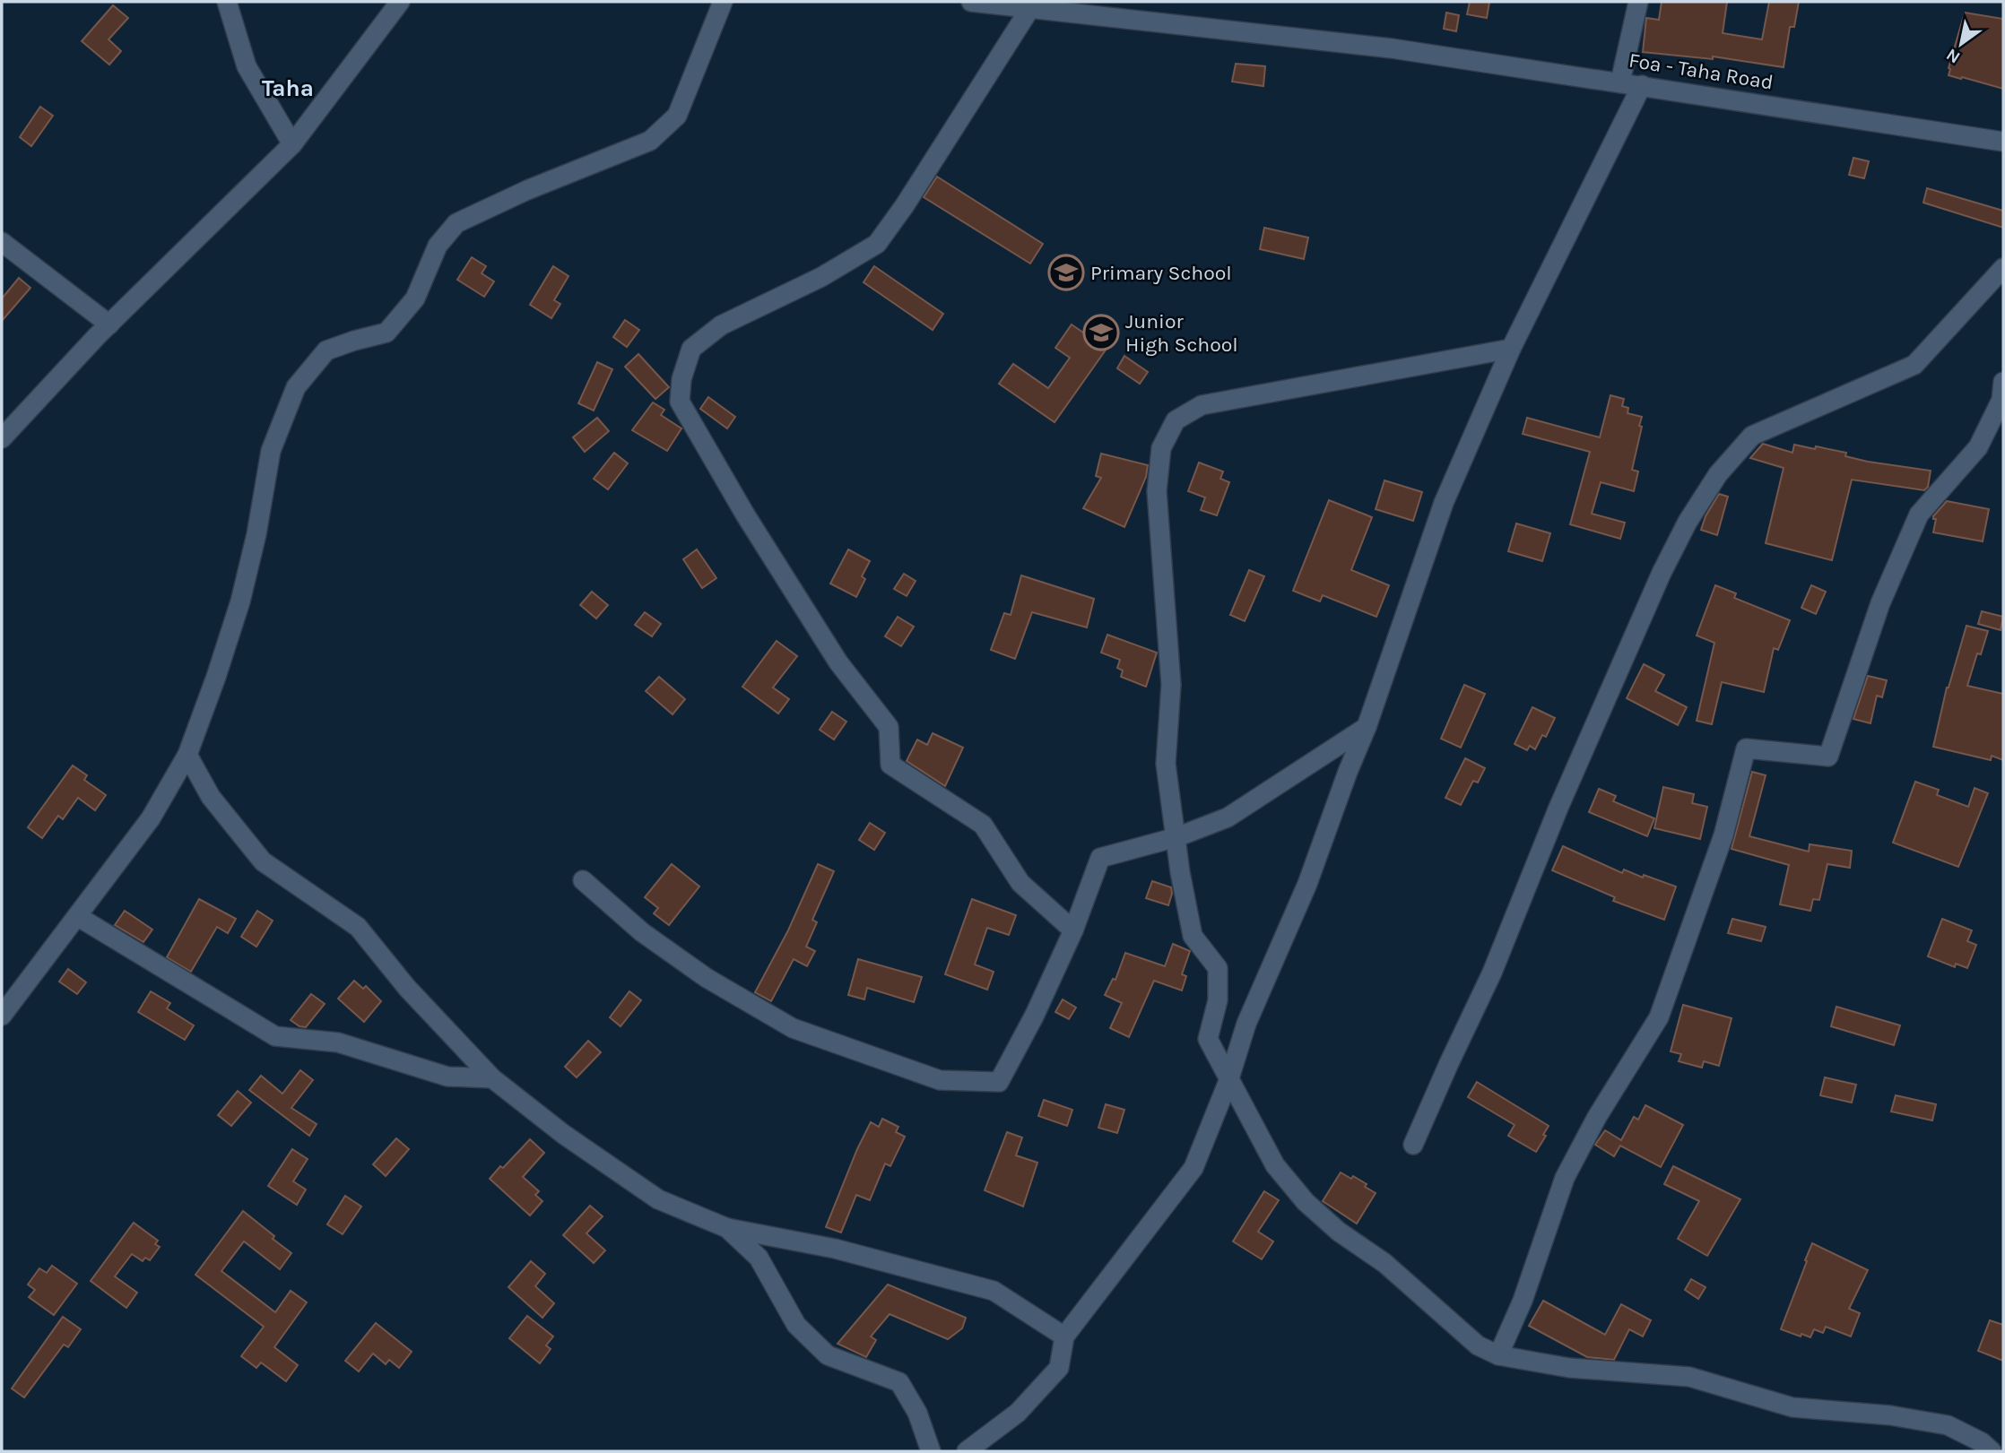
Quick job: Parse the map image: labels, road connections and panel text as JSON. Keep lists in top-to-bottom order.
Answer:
{
  "streets": {
    "street": ["Foa - Taha Road"]
  },
  "districts": ["Taha"],
  "places": {
    "school or university": ["Primary School", "Junior High School"]
  },
  "north": "bottom left"
}
